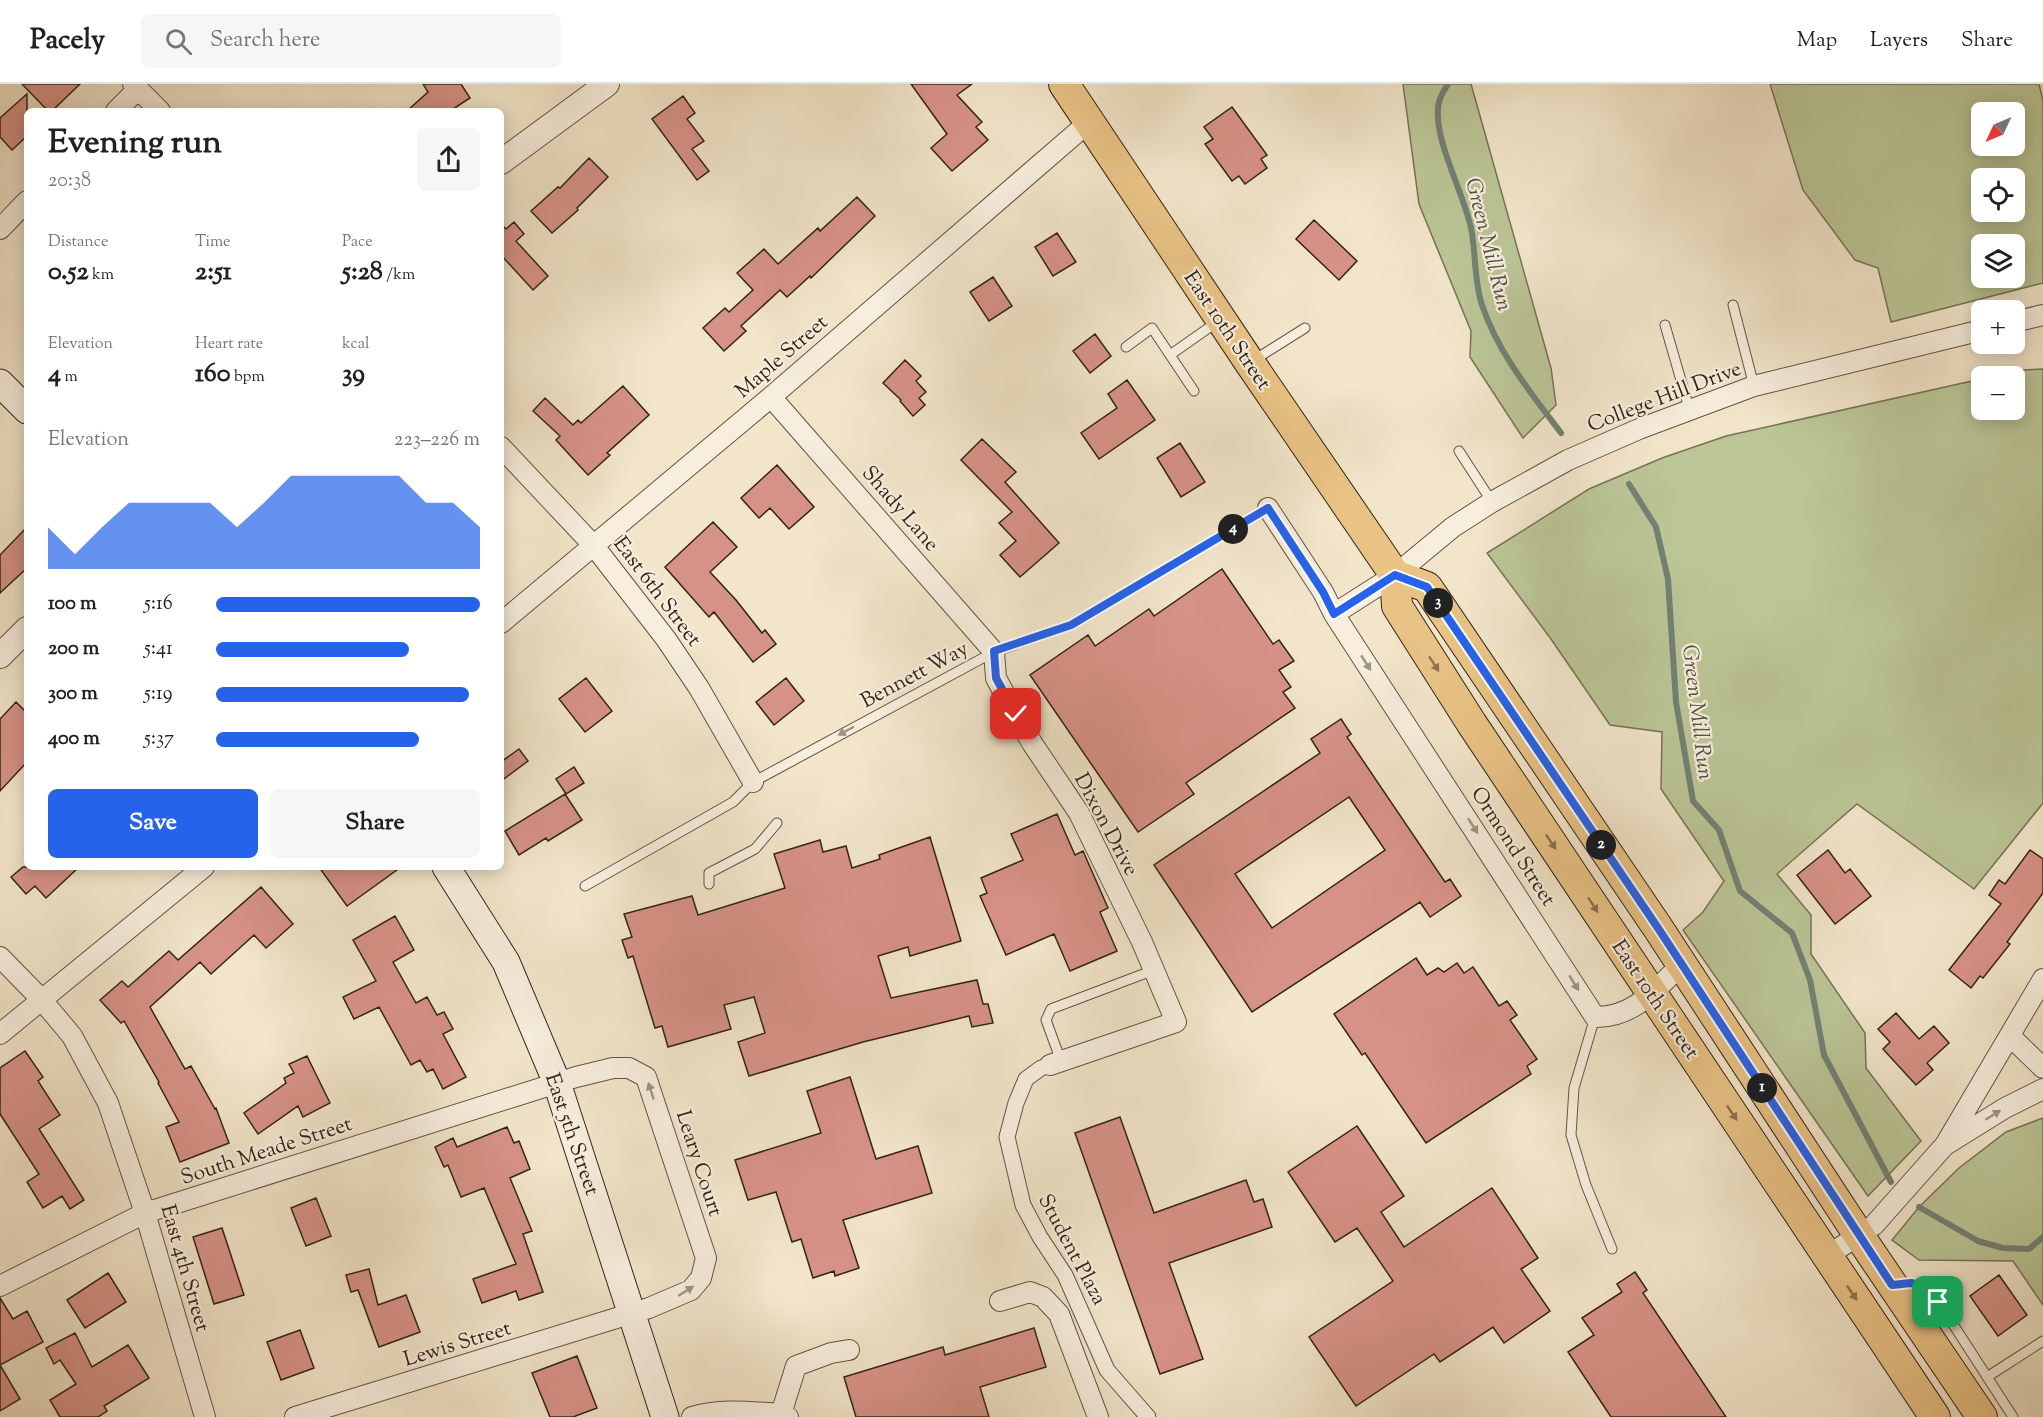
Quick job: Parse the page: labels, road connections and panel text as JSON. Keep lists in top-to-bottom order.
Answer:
{
  "streets": {
    "main road": ["East 10th Street", "East 5th Street"],
    "street": [
      "Maple Street",
      "College Hill Drive",
      "Shady Lane",
      "East 6th Street",
      "Dixon Drive",
      "Ormond Street",
      "South Meade Street",
      "Leary Court",
      "Student Plaza",
      "East 4th Street",
      "Lewis Street"
    ],
    "lane": ["Bennett Way"]
  },
  "crossings": [
    ["East 10th Street", "Maple Street"],
    ["East 10th Street", "College Hill Drive"],
    ["Maple Street", "Shady Lane"],
    ["Maple Street", "East 6th Street"],
    ["Shady Lane", "Bennett Way"],
    ["Shady Lane", "Dixon Drive"],
    ["East 6th Street", "Bennett Way"],
    ["Bennett Way", "Dixon Drive"],
    ["Bennett Way", "Ormond Street"],
    ["Dixon Drive", "Student Plaza"],
    ["East 5th Street", "South Meade Street"],
    ["East 5th Street", "Leary Court"],
    ["East 5th Street", "Lewis Street"],
    ["South Meade Street", "Leary Court"],
    ["South Meade Street", "East 4th Street"],
    ["Leary Court", "Lewis Street"]
  ],
  "one_way": ["Bennett Way", "Ormond Street"],
  "water": ["Green Mill Run"],
  "north": "bottom left",
  "page": {
    "header": "Pacely",
    "search": "Search here",
    "nav": ["Map", "Layers", "Share"],
    "map_buttons": ["+", "−"],
    "heading": ["Evening run", "20:38"],
    "stats": [
      ["Distance", "0.52 km"],
      ["Time", "2:51"],
      ["Pace", "5:28 /km"],
      ["Elevation", "4 m"],
      ["Heart rate", "160 bpm"],
      ["kcal", "39"]
    ],
    "chart": ["Elevation", "223–226 m"],
    "pins": [
      "4",
      "3",
      "2",
      "1"
    ],
    "list": [
      {
        "name": "100 m",
        "note": "5:16"
      },
      {
        "name": "200 m",
        "note": "5:41"
      },
      {
        "name": "300 m",
        "note": "5:19"
      },
      {
        "name": "400 m",
        "note": "5:37"
      }
    ],
    "buttons": ["Save", "Share"]
  }
}
